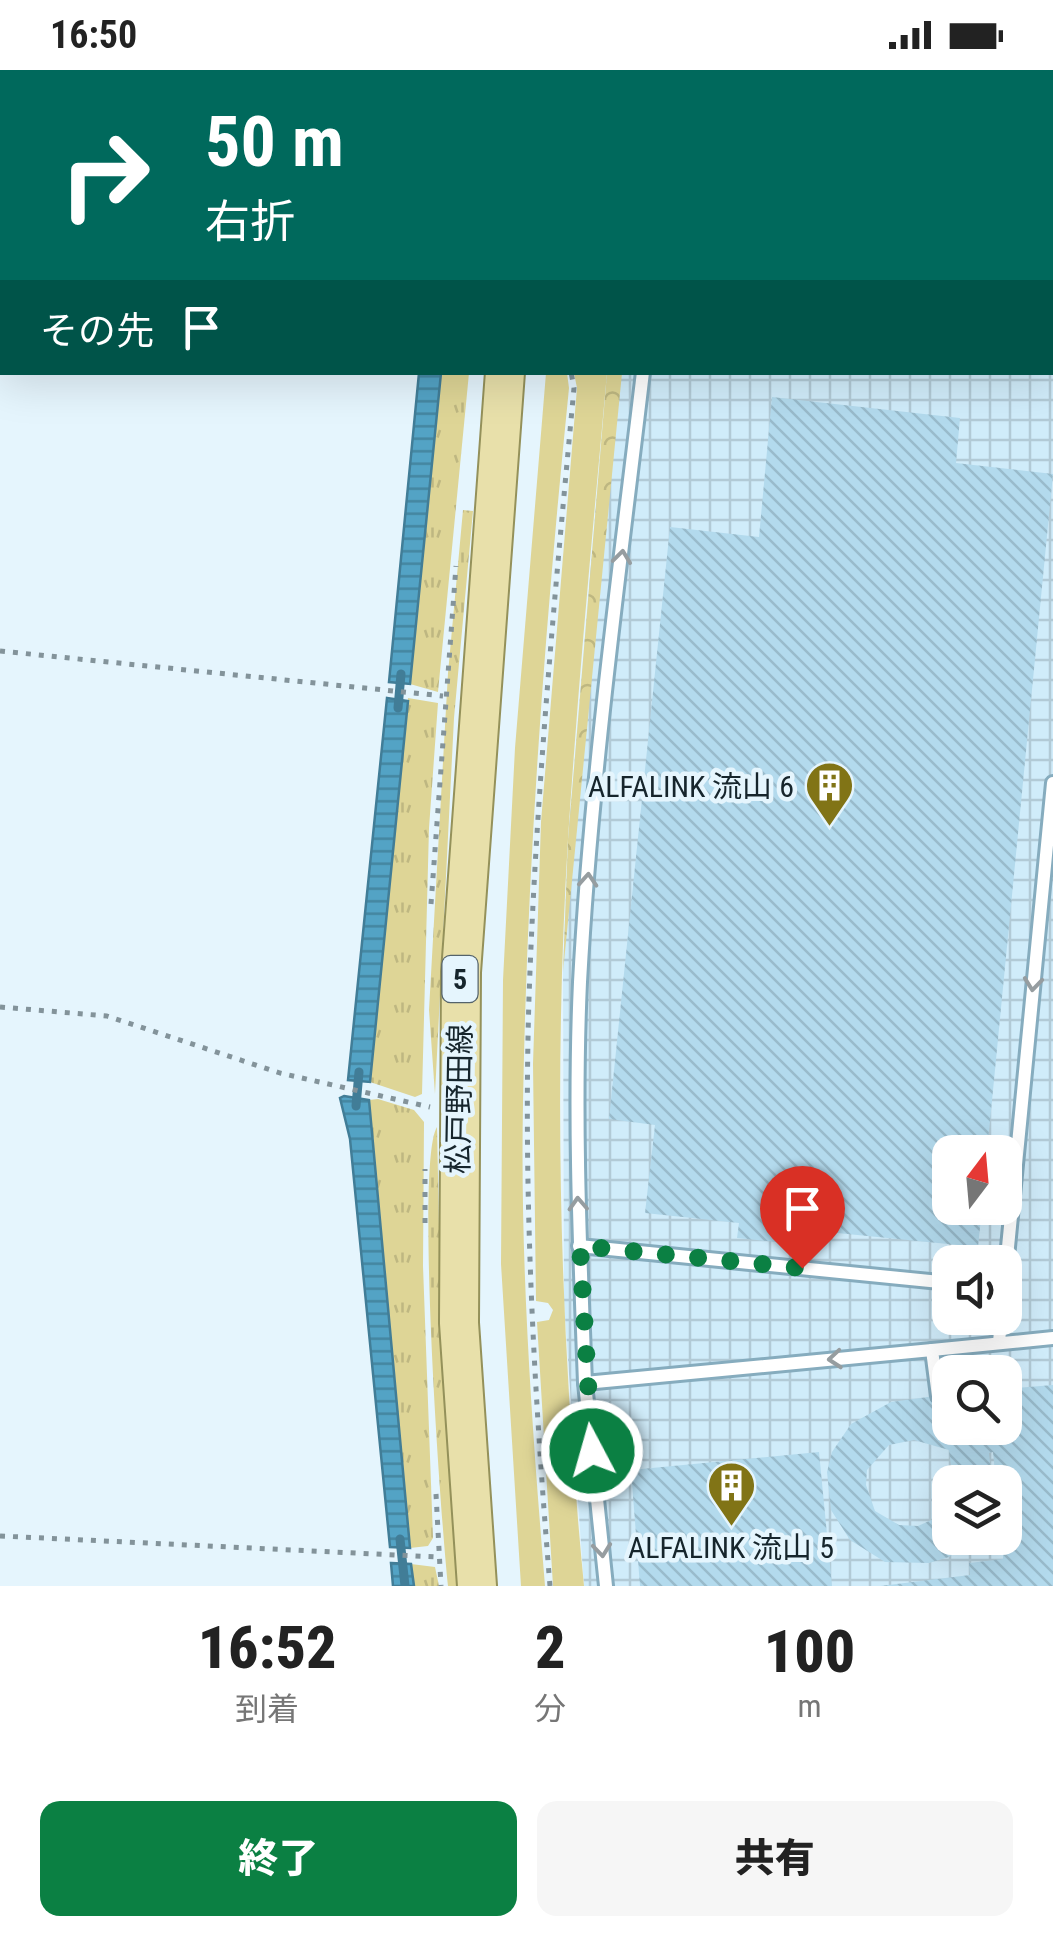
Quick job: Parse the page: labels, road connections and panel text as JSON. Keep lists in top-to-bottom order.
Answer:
{
  "streets": {
    "main road": ["5", "松戸野田線"]
  },
  "places": {
    "building": ["ALFALINK 流山 6", "ALFALINK 流山 5"]
  },
  "north": "top",
  "page": {
    "status": "16:50",
    "turn": ["50 m", "右折"],
    "then": "その先",
    "eta": [
      "16:52",
      "到着",
      "2",
      "分",
      "100",
      "m"
    ],
    "buttons": ["終了", "共有"]
  }
}
